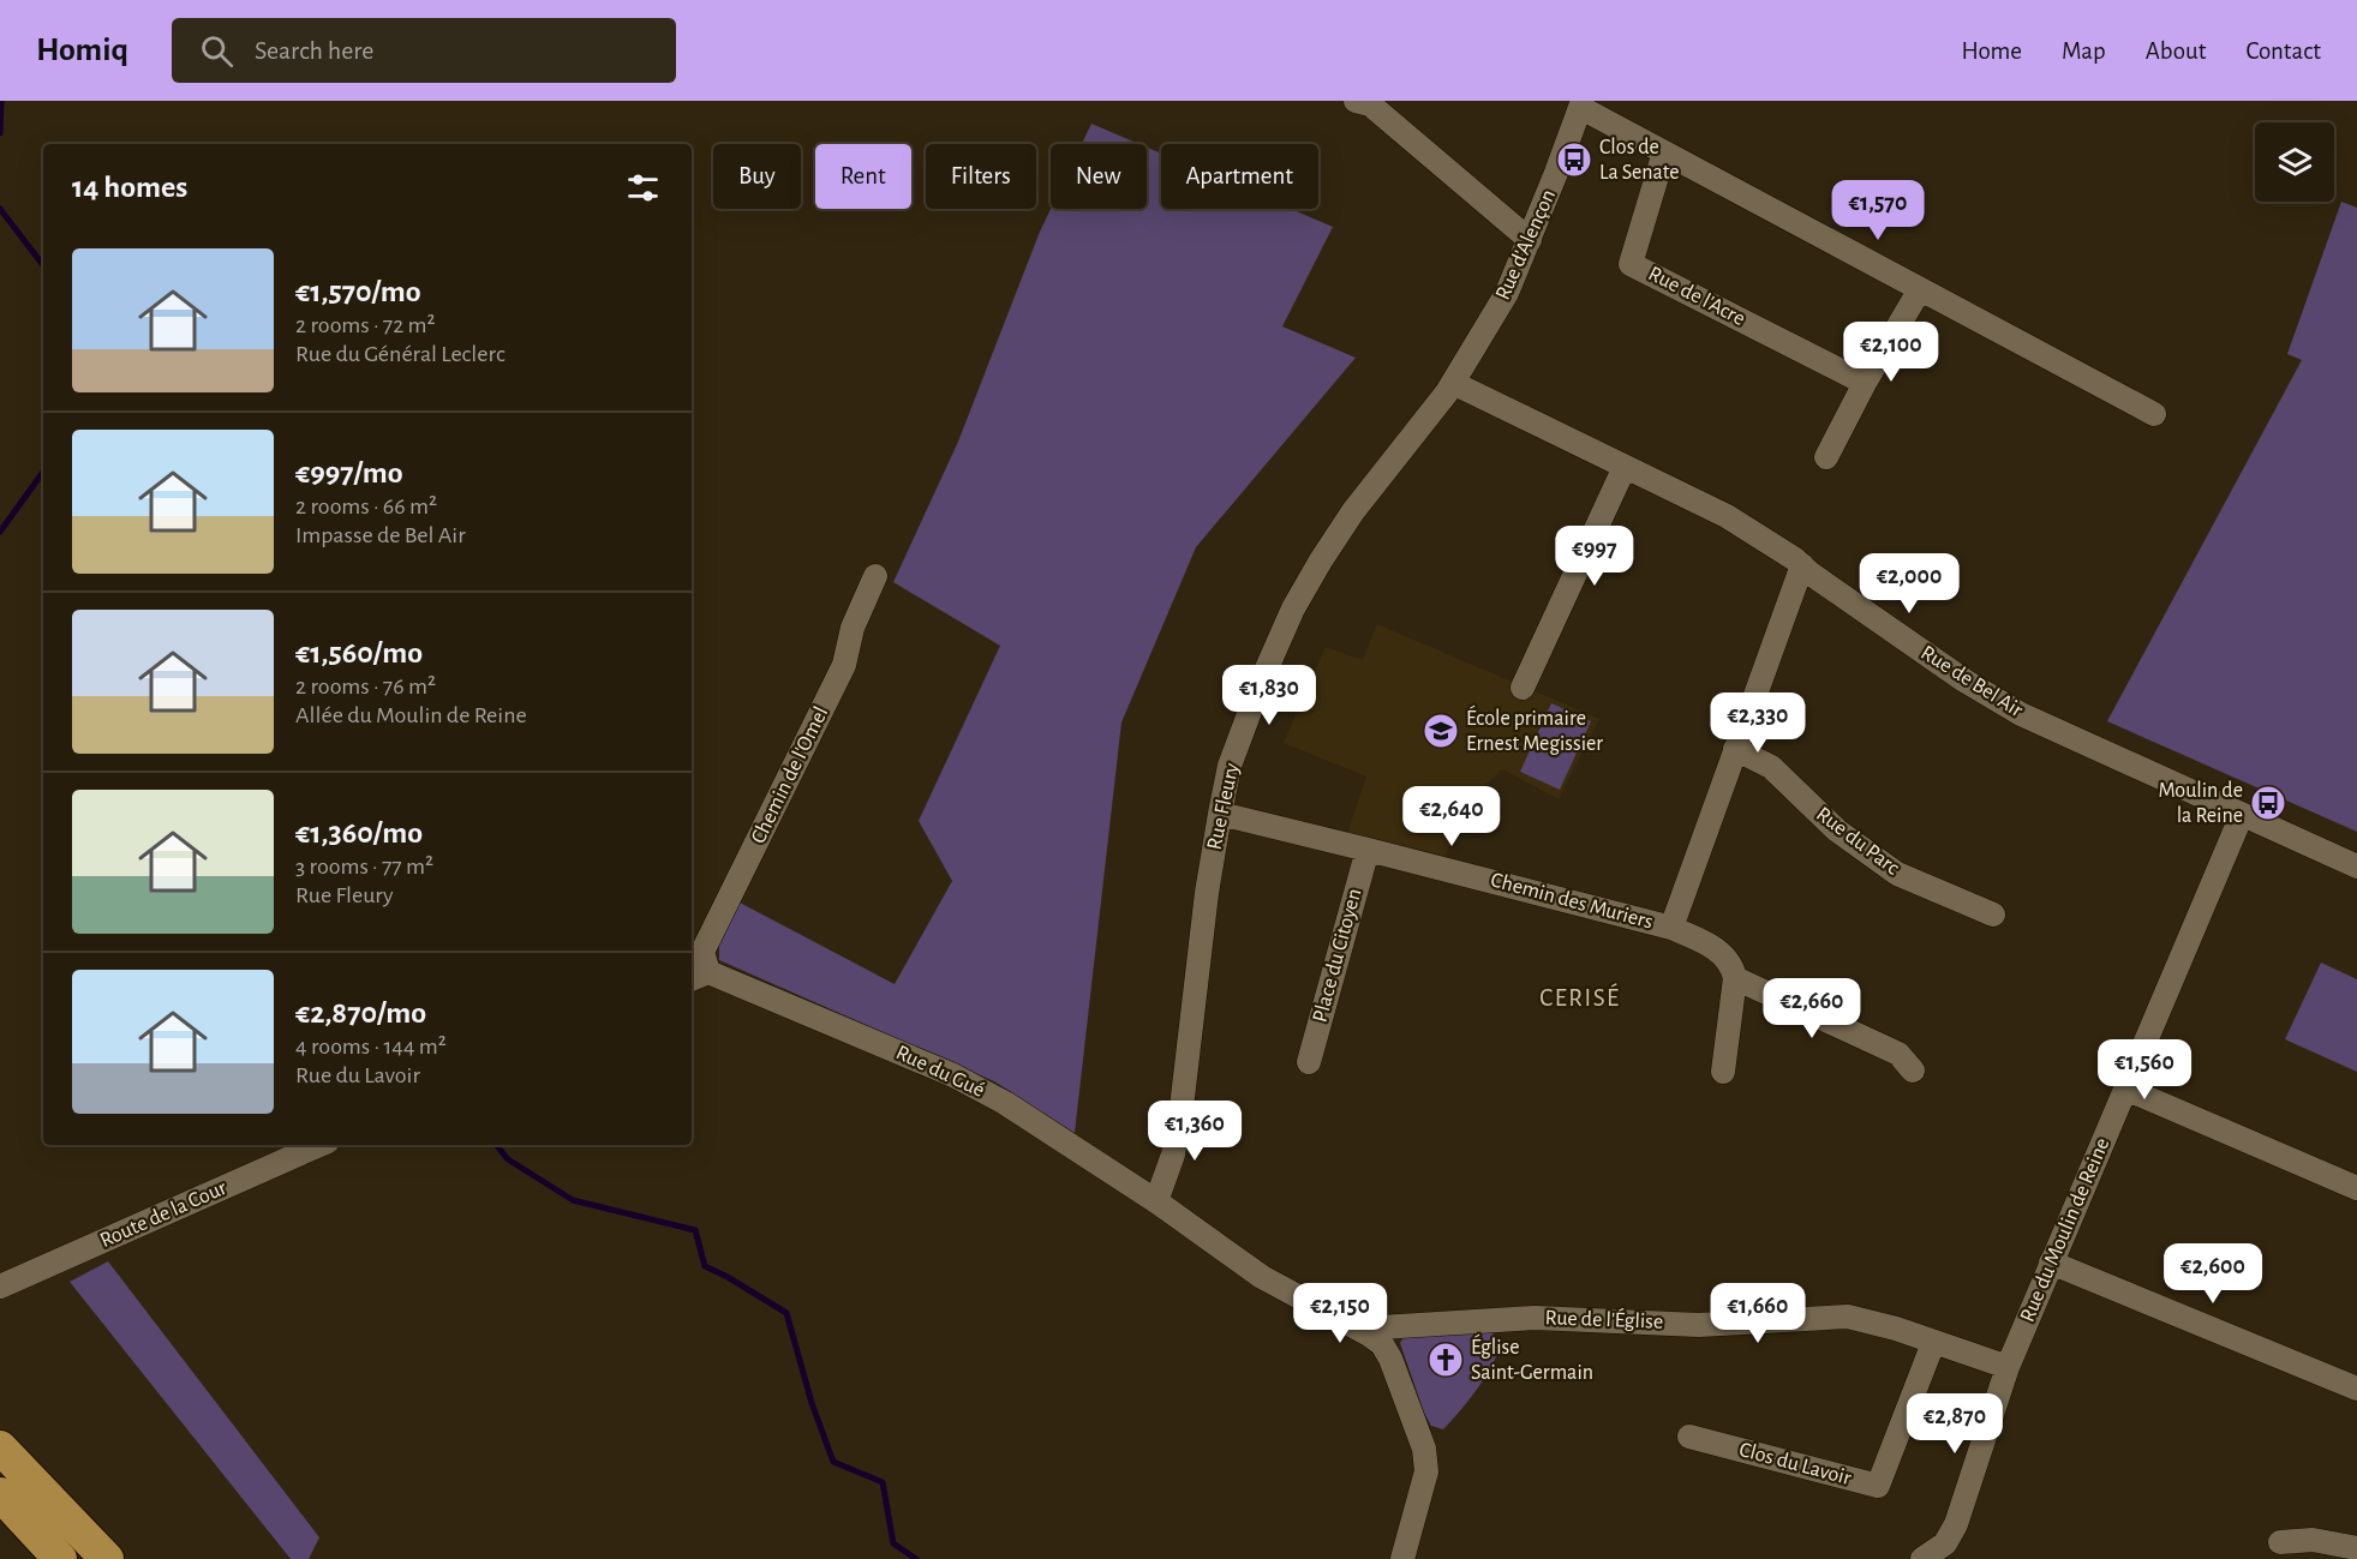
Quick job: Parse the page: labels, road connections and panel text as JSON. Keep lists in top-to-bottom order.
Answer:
{
  "streets": {
    "street": [
      "Rue d'Alençon",
      "Rue de l'Acre",
      "Rue de Bel Air",
      "Chemin de l'Omel",
      "Rue Fleury",
      "Rue du Parc",
      "Chemin des Muriers",
      "Place du Citoyen",
      "Rue du Gué",
      "Route de la Cour",
      "Rue du Moulin de Reine",
      "Rue de l'Église",
      "Clos du Lavoir"
    ]
  },
  "crossings": [
    ["Rue d'Alençon", "Rue de Bel Air"],
    ["Rue d'Alençon", "Rue Fleury"],
    ["Rue de Bel Air", "Rue Fleury"],
    ["Rue de Bel Air", "Rue du Moulin de Reine"],
    ["Chemin de l'Omel", "Rue du Gué"],
    ["Rue Fleury", "Chemin des Muriers"],
    ["Rue Fleury", "Rue du Gué"],
    ["Chemin des Muriers", "Place du Citoyen"],
    ["Rue du Gué", "Rue de l'Église"],
    ["Rue du Moulin de Reine", "Rue de l'Église"],
    ["Rue de l'Église", "Clos du Lavoir"]
  ],
  "districts": ["CERISÉ"],
  "places": {
    "bus stop": ["Clos de La Senate", "Moulin de la Reine"],
    "school or university": ["École primaire Ernest Megissier"],
    "church": ["Église Saint-Germain"]
  },
  "page": {
    "header": "Homiq",
    "search": "Search here",
    "nav": [
      "Home",
      "Map",
      "About",
      "Contact"
    ],
    "chip": [
      "Buy",
      "Rent",
      "Filters",
      "New",
      "Apartment"
    ],
    "heading": "14 homes",
    "price": [
      "€1,570",
      "€2,100",
      "€997",
      "€2,000",
      "€1,830",
      "€2,330",
      "€2,640",
      "€2,660",
      "€1,560",
      "€1,360",
      "€2,600",
      "€2,150",
      "€1,660",
      "€2,870"
    ],
    "list": [
      {
        "name": "€1,570/mo",
        "note": "2 rooms · 72 m² · Rue du Général Leclerc"
      },
      {
        "name": "€997/mo",
        "note": "2 rooms · 66 m² · Impasse de Bel Air"
      },
      {
        "name": "€1,560/mo",
        "note": "2 rooms · 76 m² · Allée du Moulin de Reine"
      },
      {
        "name": "€1,360/mo",
        "note": "3 rooms · 77 m² · Rue Fleury"
      },
      {
        "name": "€2,870/mo",
        "note": "4 rooms · 144 m² · Rue du Lavoir"
      }
    ]
  }
}
